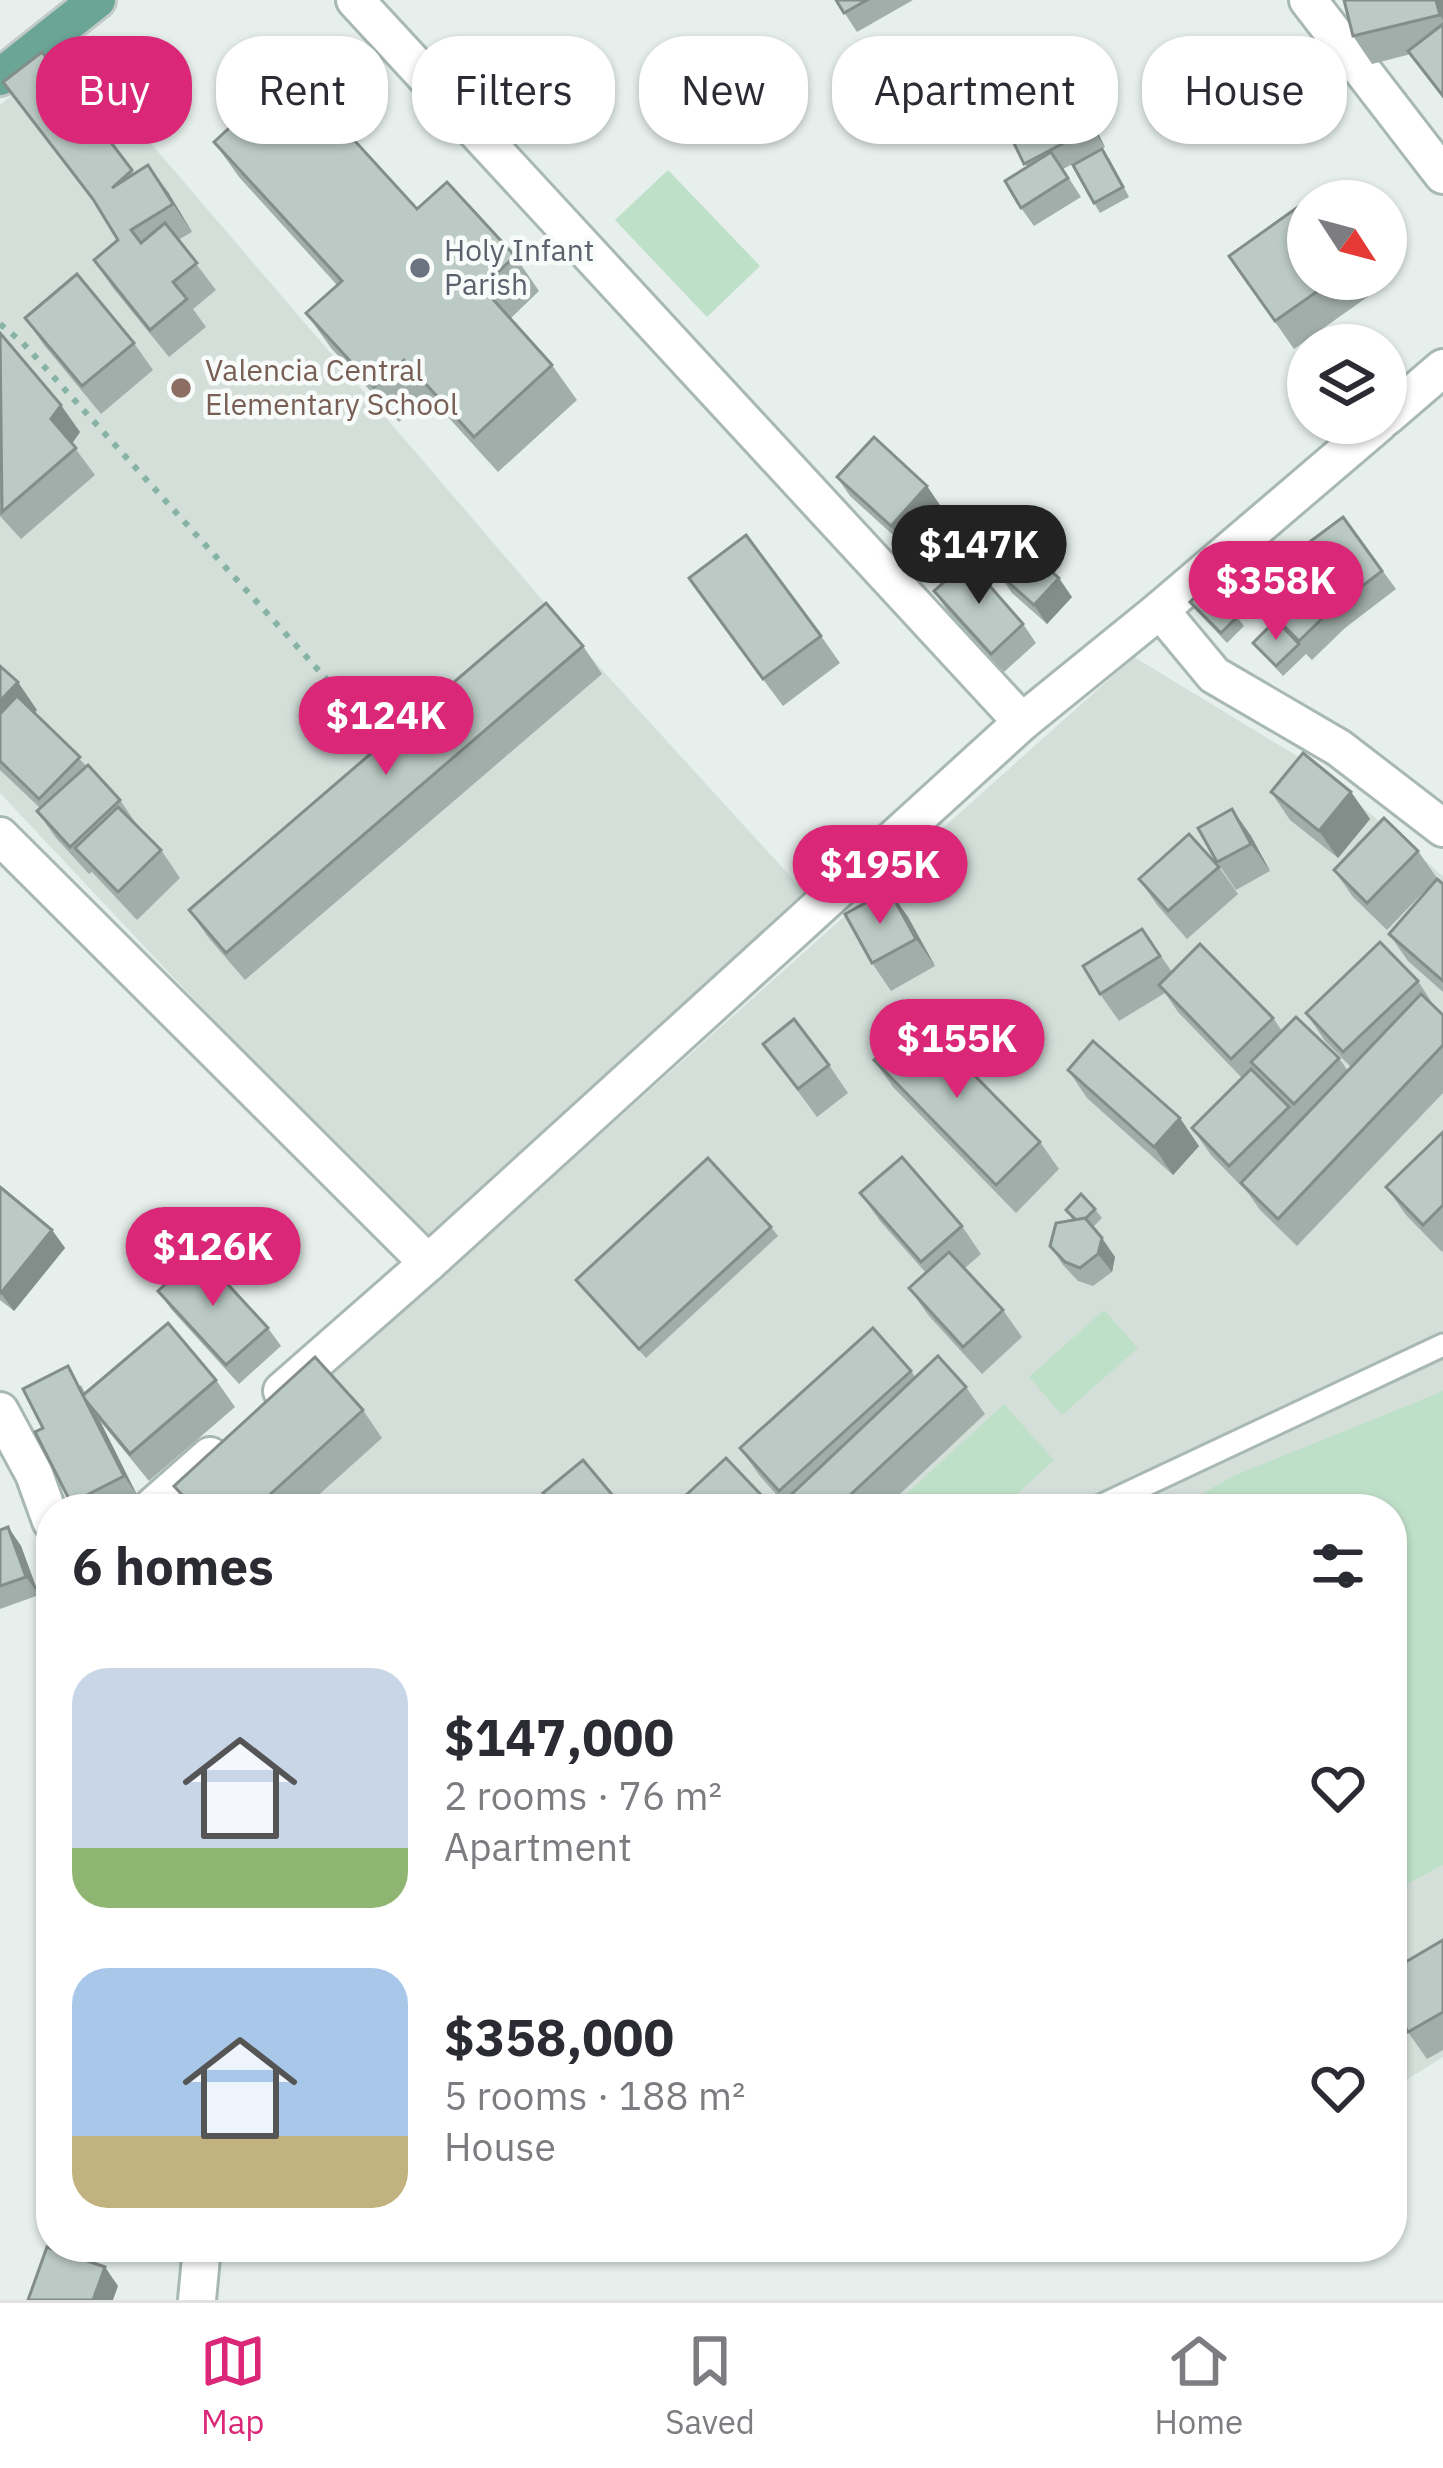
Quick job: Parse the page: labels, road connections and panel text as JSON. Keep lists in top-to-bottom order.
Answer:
{
  "places": ["Holy Infant Parish", "Valencia Central Elementary School"],
  "north": "bottom right",
  "page": {
    "chip": [
      "Buy",
      "Rent",
      "Filters",
      "New",
      "Apartment",
      "House"
    ],
    "price": [
      "$147K",
      "$358K",
      "$124K",
      "$195K",
      "$155K",
      "$126K"
    ],
    "heading": "6 homes",
    "list": [
      {
        "name": "$147,000",
        "note": "2 rooms · 76 m² · Apartment"
      },
      {
        "name": "$358,000",
        "note": "5 rooms · 188 m² · House"
      }
    ],
    "tabs": ["Map", "Saved", "Home"]
  }
}
